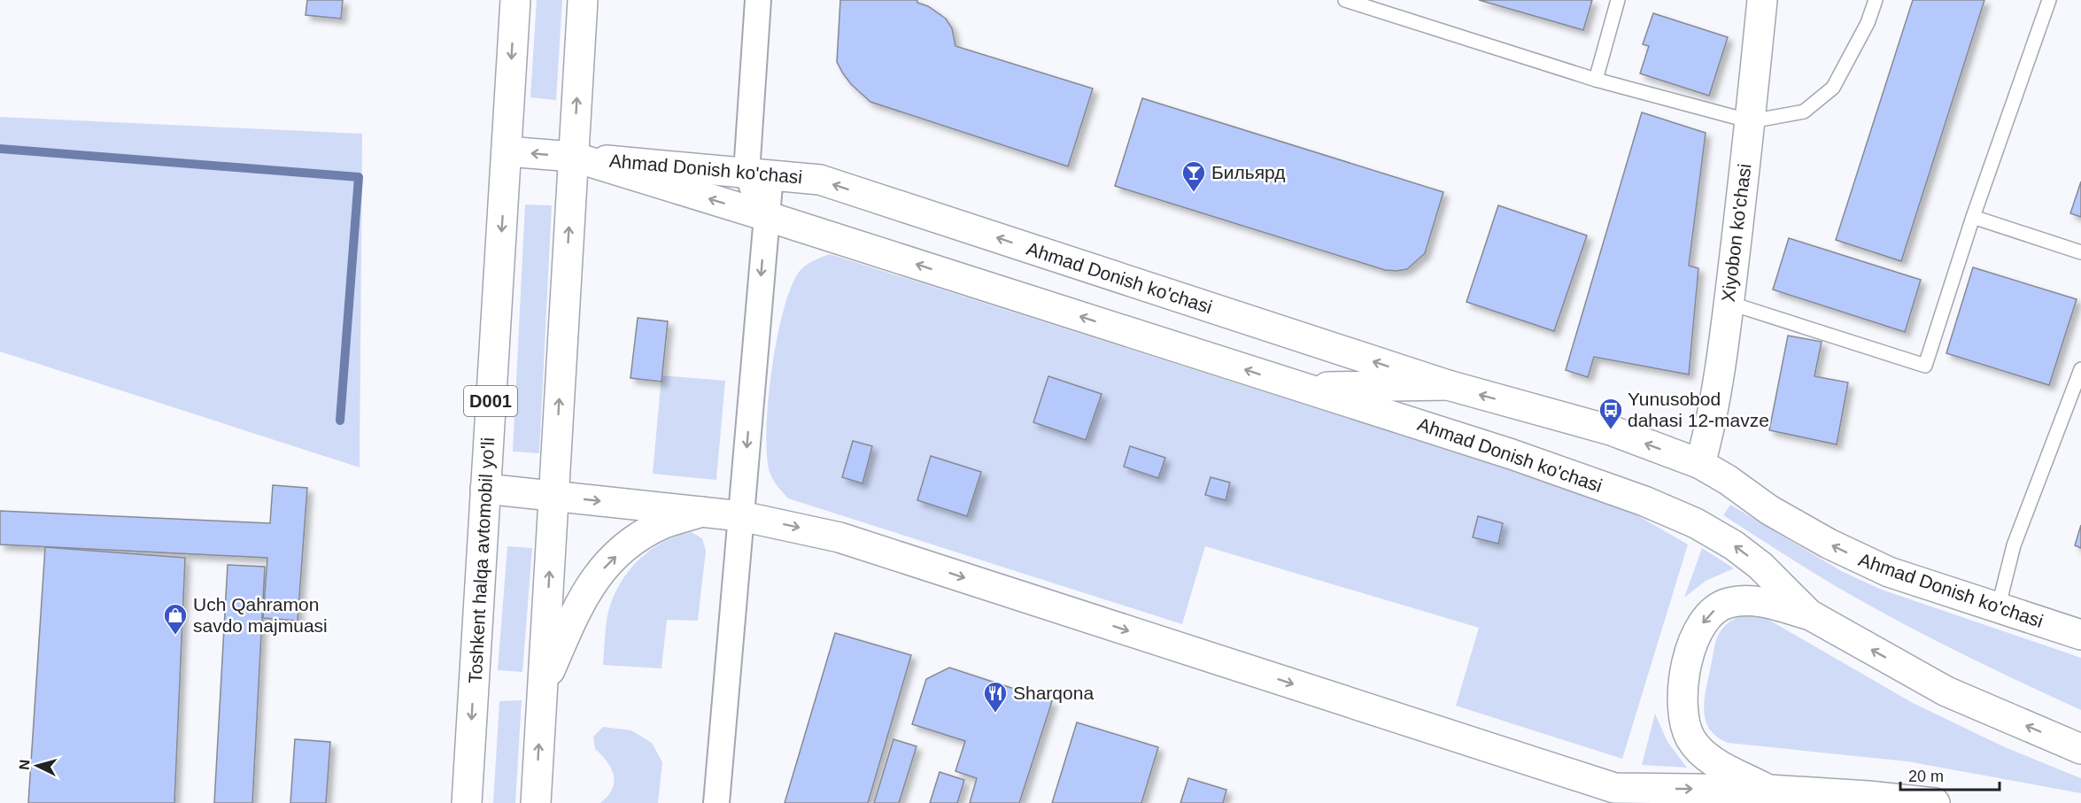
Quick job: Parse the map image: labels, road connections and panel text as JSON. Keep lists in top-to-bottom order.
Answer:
{
  "streets": {
    "main road": [
      "Ahmad Donish ko'chasi",
      "Xiyobon ko'chasi",
      "D001",
      "Toshkent halqa avtomobil yo'li"
    ]
  },
  "crossings": [
    ["Ahmad Donish ko'chasi", "Xiyobon ko'chasi"],
    ["Ahmad Donish ko'chasi", "Toshkent halqa avtomobil yo'li"]
  ],
  "places": {
    "bar": ["Бильярд"],
    "bus stop": ["Yunusobod dahasi 12-mavze"],
    "shop": ["Uch Qahramon savdo majmuasi"],
    "restaurant": ["Sharqona"]
  },
  "scale_bar": "20 m",
  "north": "left"
}
